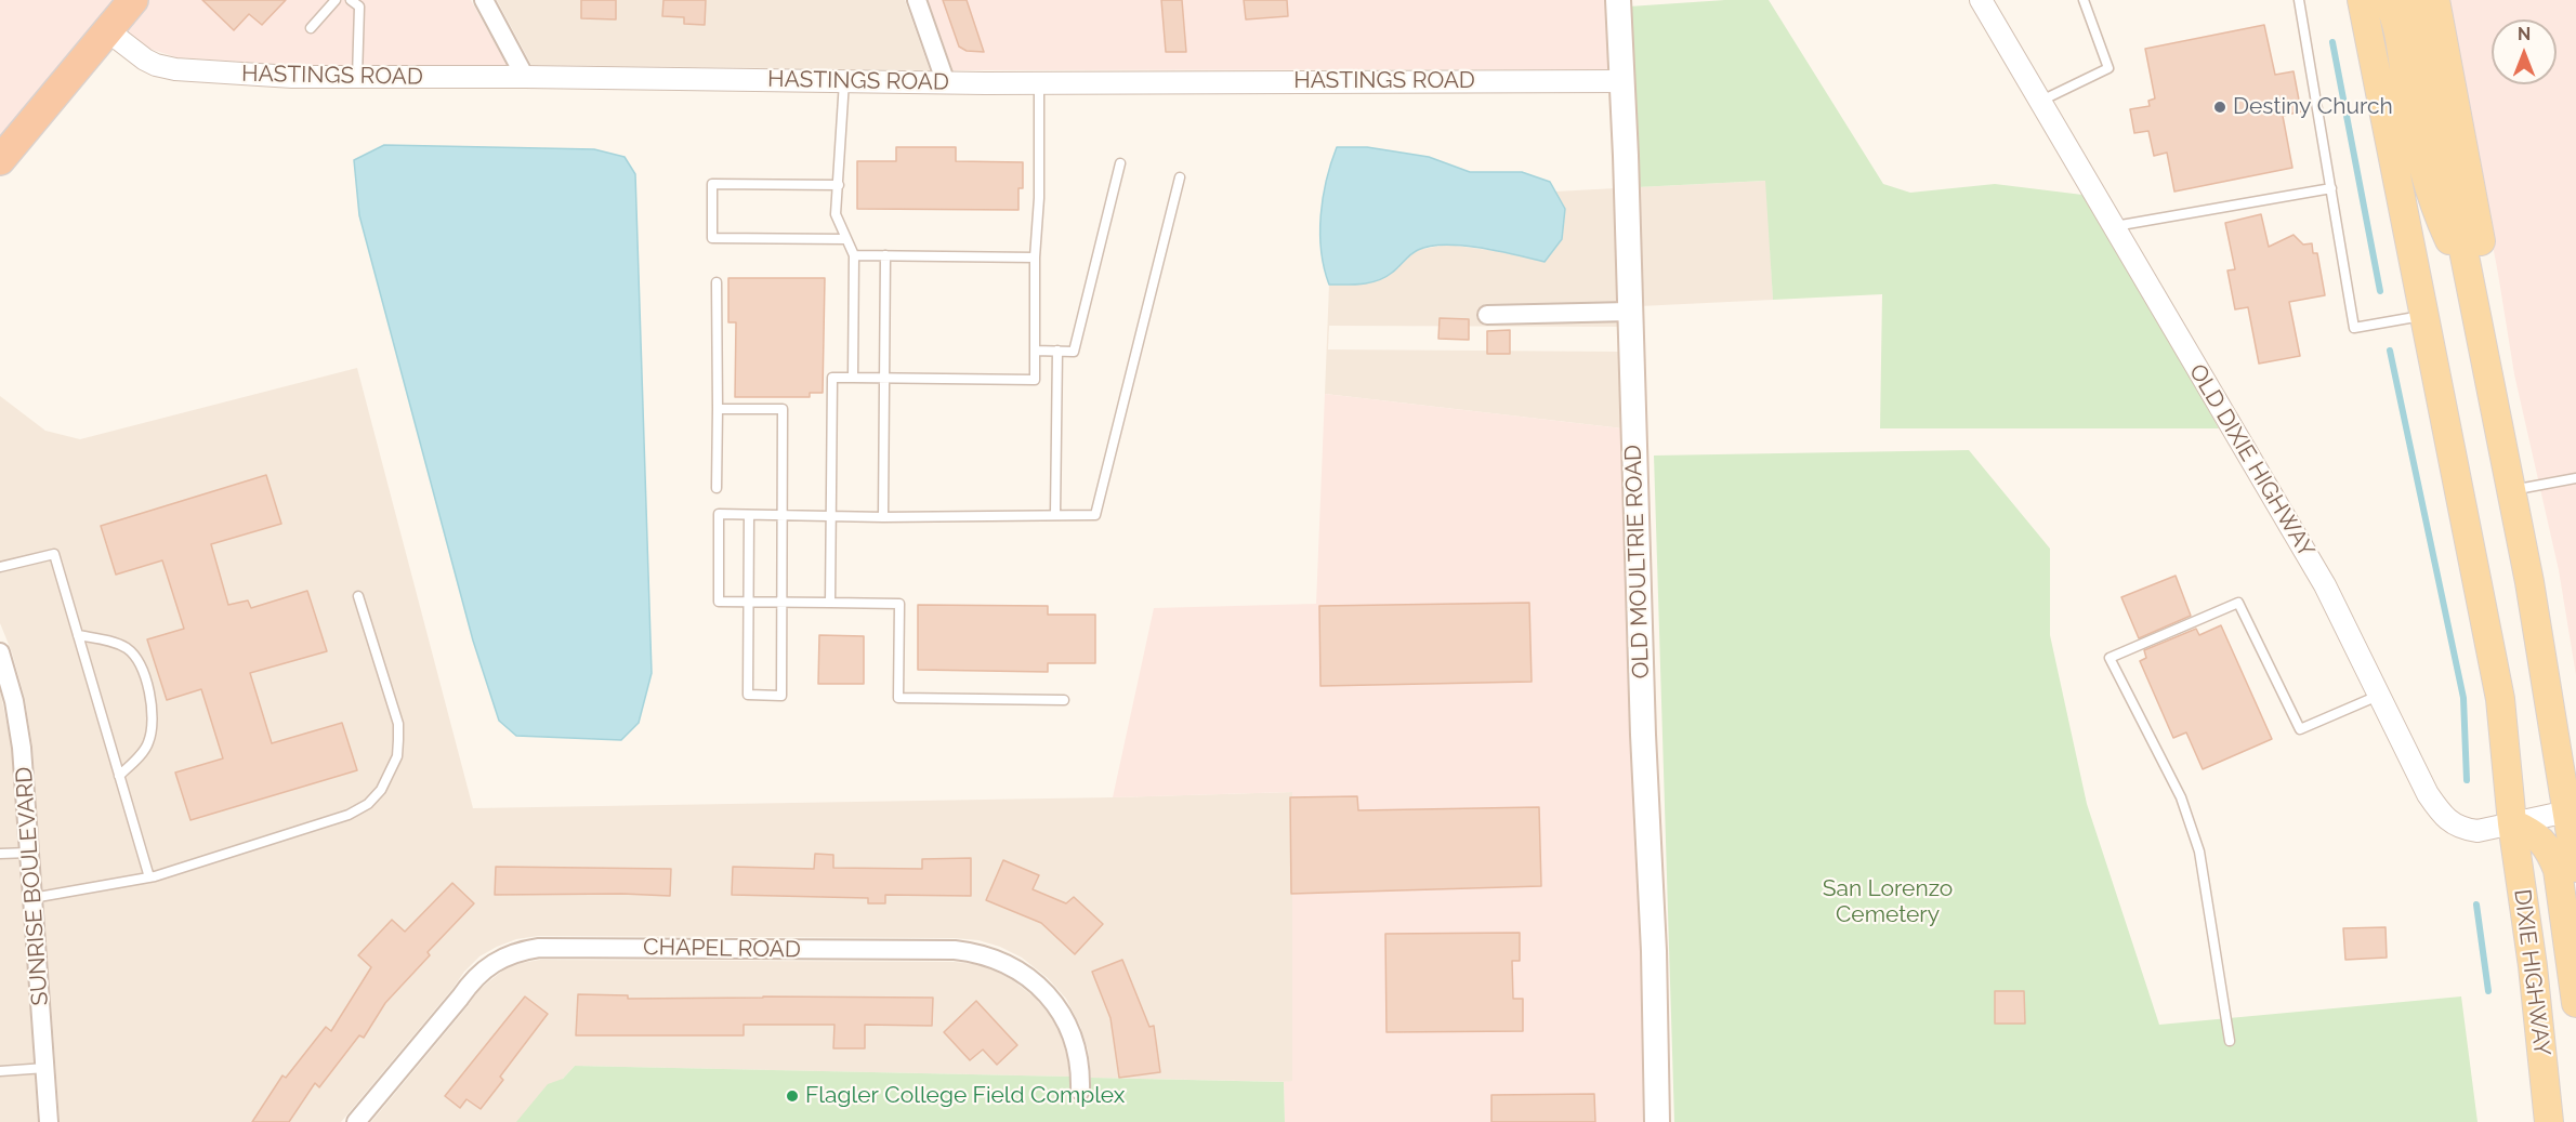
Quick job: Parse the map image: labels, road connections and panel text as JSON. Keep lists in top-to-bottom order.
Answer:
{
  "streets": {
    "main road": ["OLD MOULTRIE ROAD", "DIXIE HIGHWAY"],
    "street": [
      "HASTINGS ROAD",
      "OLD DIXIE HIGHWAY",
      "SUNRISE BOULEVARD",
      "CHAPEL ROAD"
    ]
  },
  "crossings": [
    ["HASTINGS ROAD", "OLD MOULTRIE ROAD"],
    ["OLD DIXIE HIGHWAY", "DIXIE HIGHWAY"]
  ],
  "parks": ["San Lorenzo Cemetery"],
  "places": ["Destiny Church", "Flagler College Field Complex"],
  "north": "top"
}
